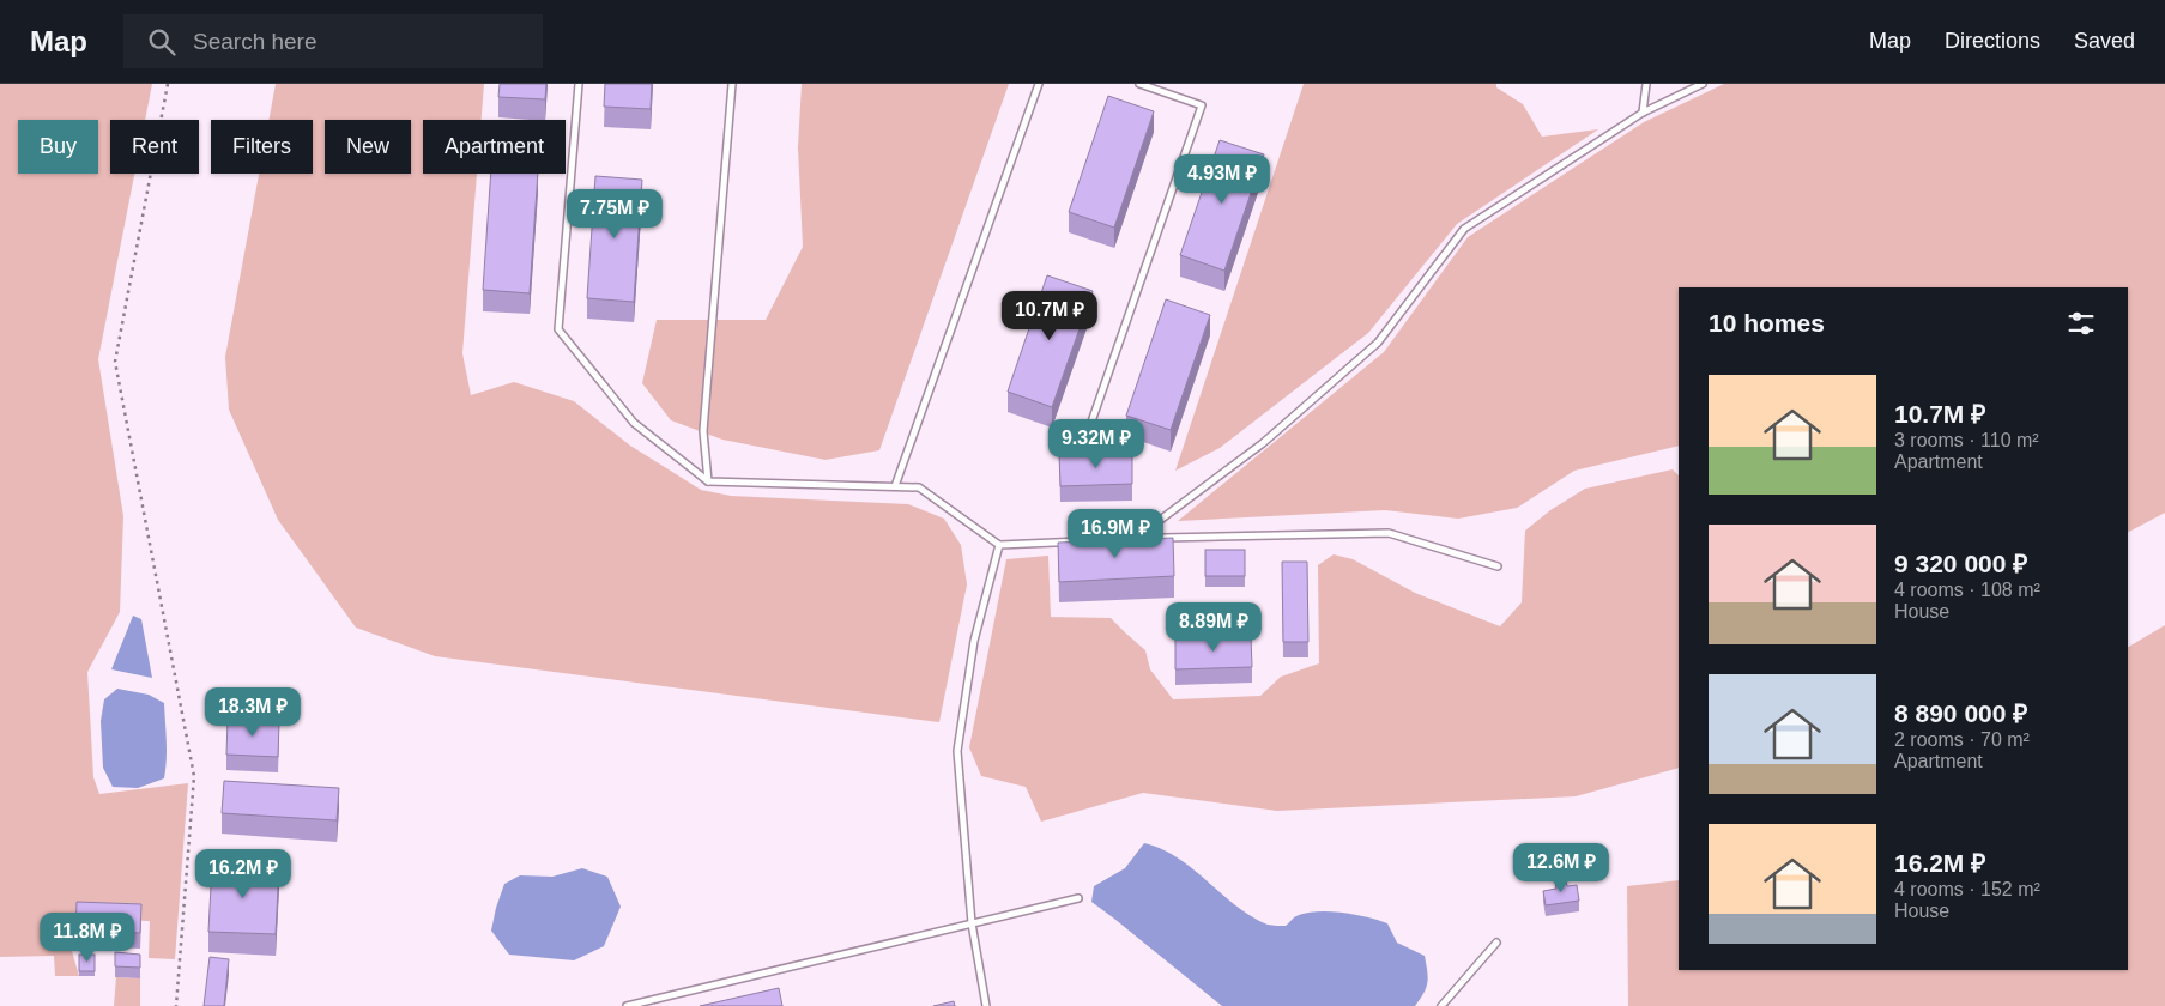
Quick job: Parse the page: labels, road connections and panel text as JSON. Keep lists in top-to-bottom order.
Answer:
{
  "page": {
    "header": "Map",
    "search": "Search here",
    "nav": ["Map", "Directions", "Saved"],
    "chip": [
      "Buy",
      "Rent",
      "Filters",
      "New",
      "Apartment"
    ],
    "price": [
      "4.93M ₽",
      "7.75M ₽",
      "10.7M ₽",
      "9.32M ₽",
      "16.9M ₽",
      "8.89M ₽",
      "18.3M ₽",
      "12.6M ₽",
      "16.2M ₽",
      "11.8M ₽"
    ],
    "heading": "10 homes",
    "list": [
      {
        "name": "10.7M ₽",
        "note": "3 rooms · 110 m² · Apartment"
      },
      {
        "name": "9 320 000 ₽",
        "note": "4 rooms · 108 m² · House"
      },
      {
        "name": "8 890 000 ₽",
        "note": "2 rooms · 70 m² · Apartment"
      },
      {
        "name": "16.2M ₽",
        "note": "4 rooms · 152 m² · House"
      }
    ]
  }
}
